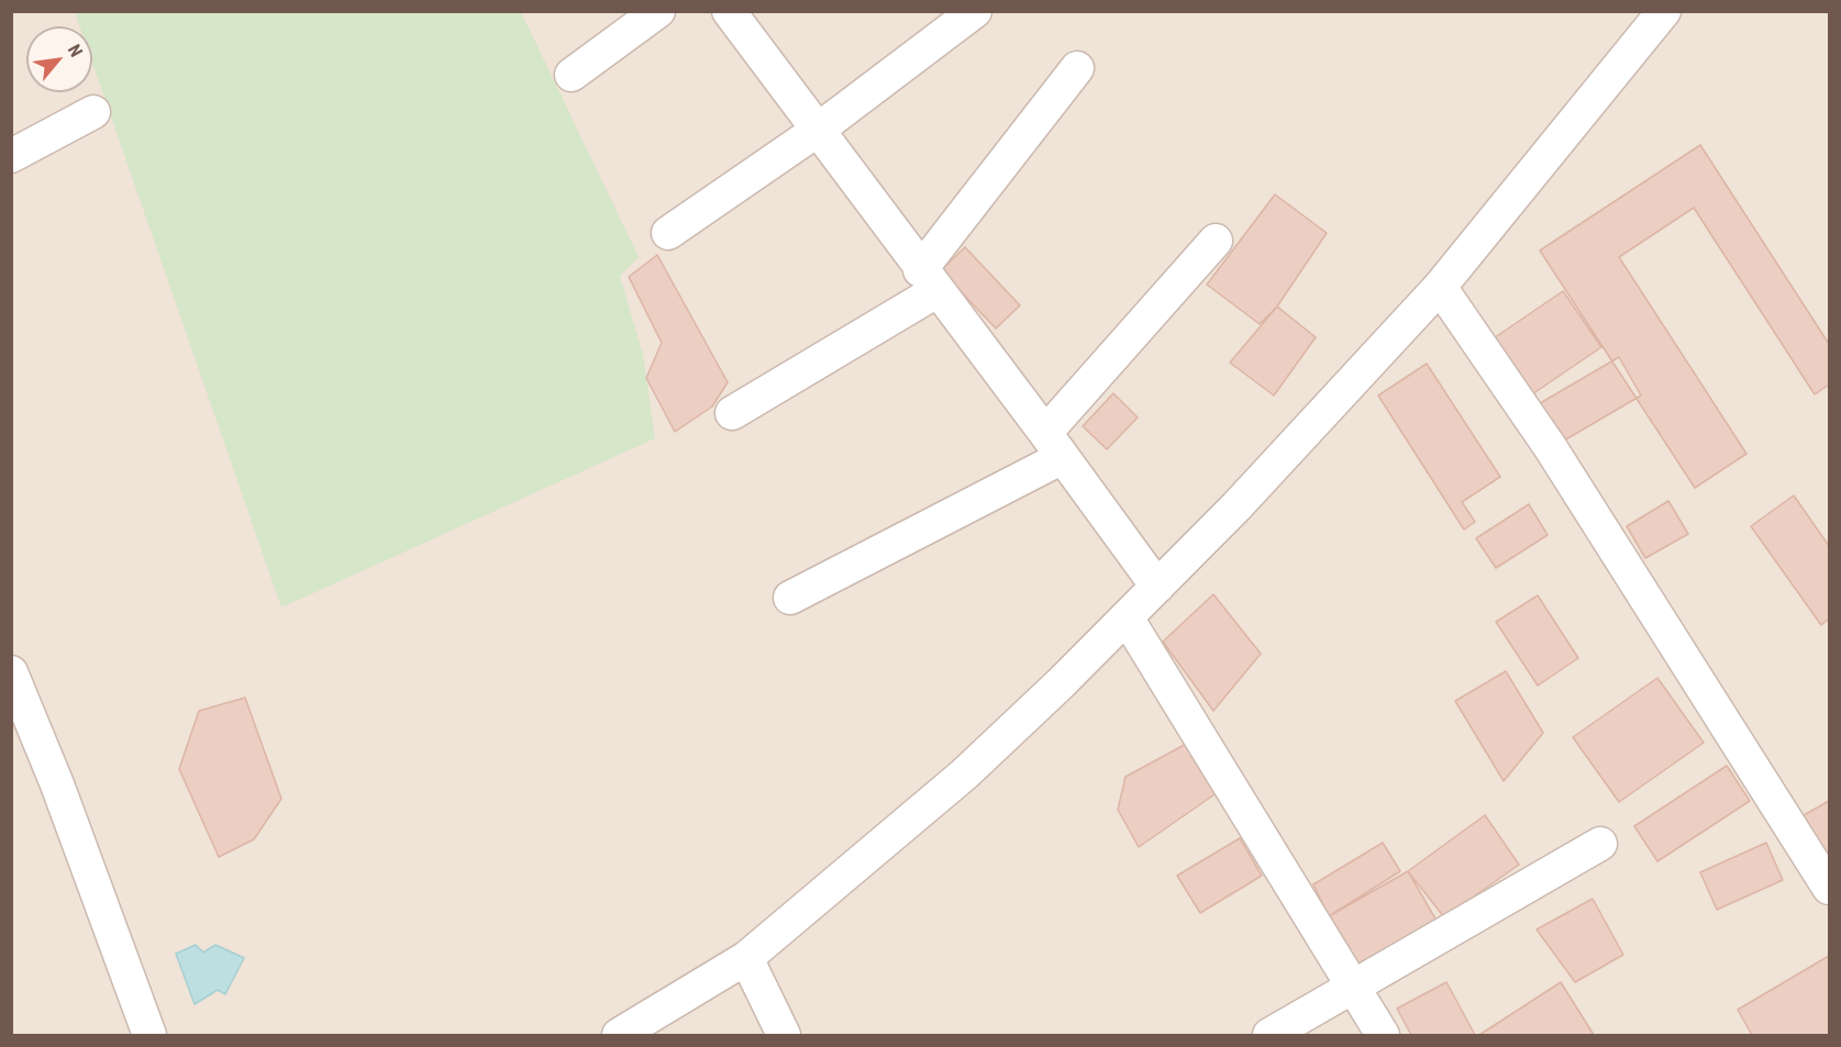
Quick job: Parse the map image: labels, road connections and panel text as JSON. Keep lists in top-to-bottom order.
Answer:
{
  "north": "top right"
}
